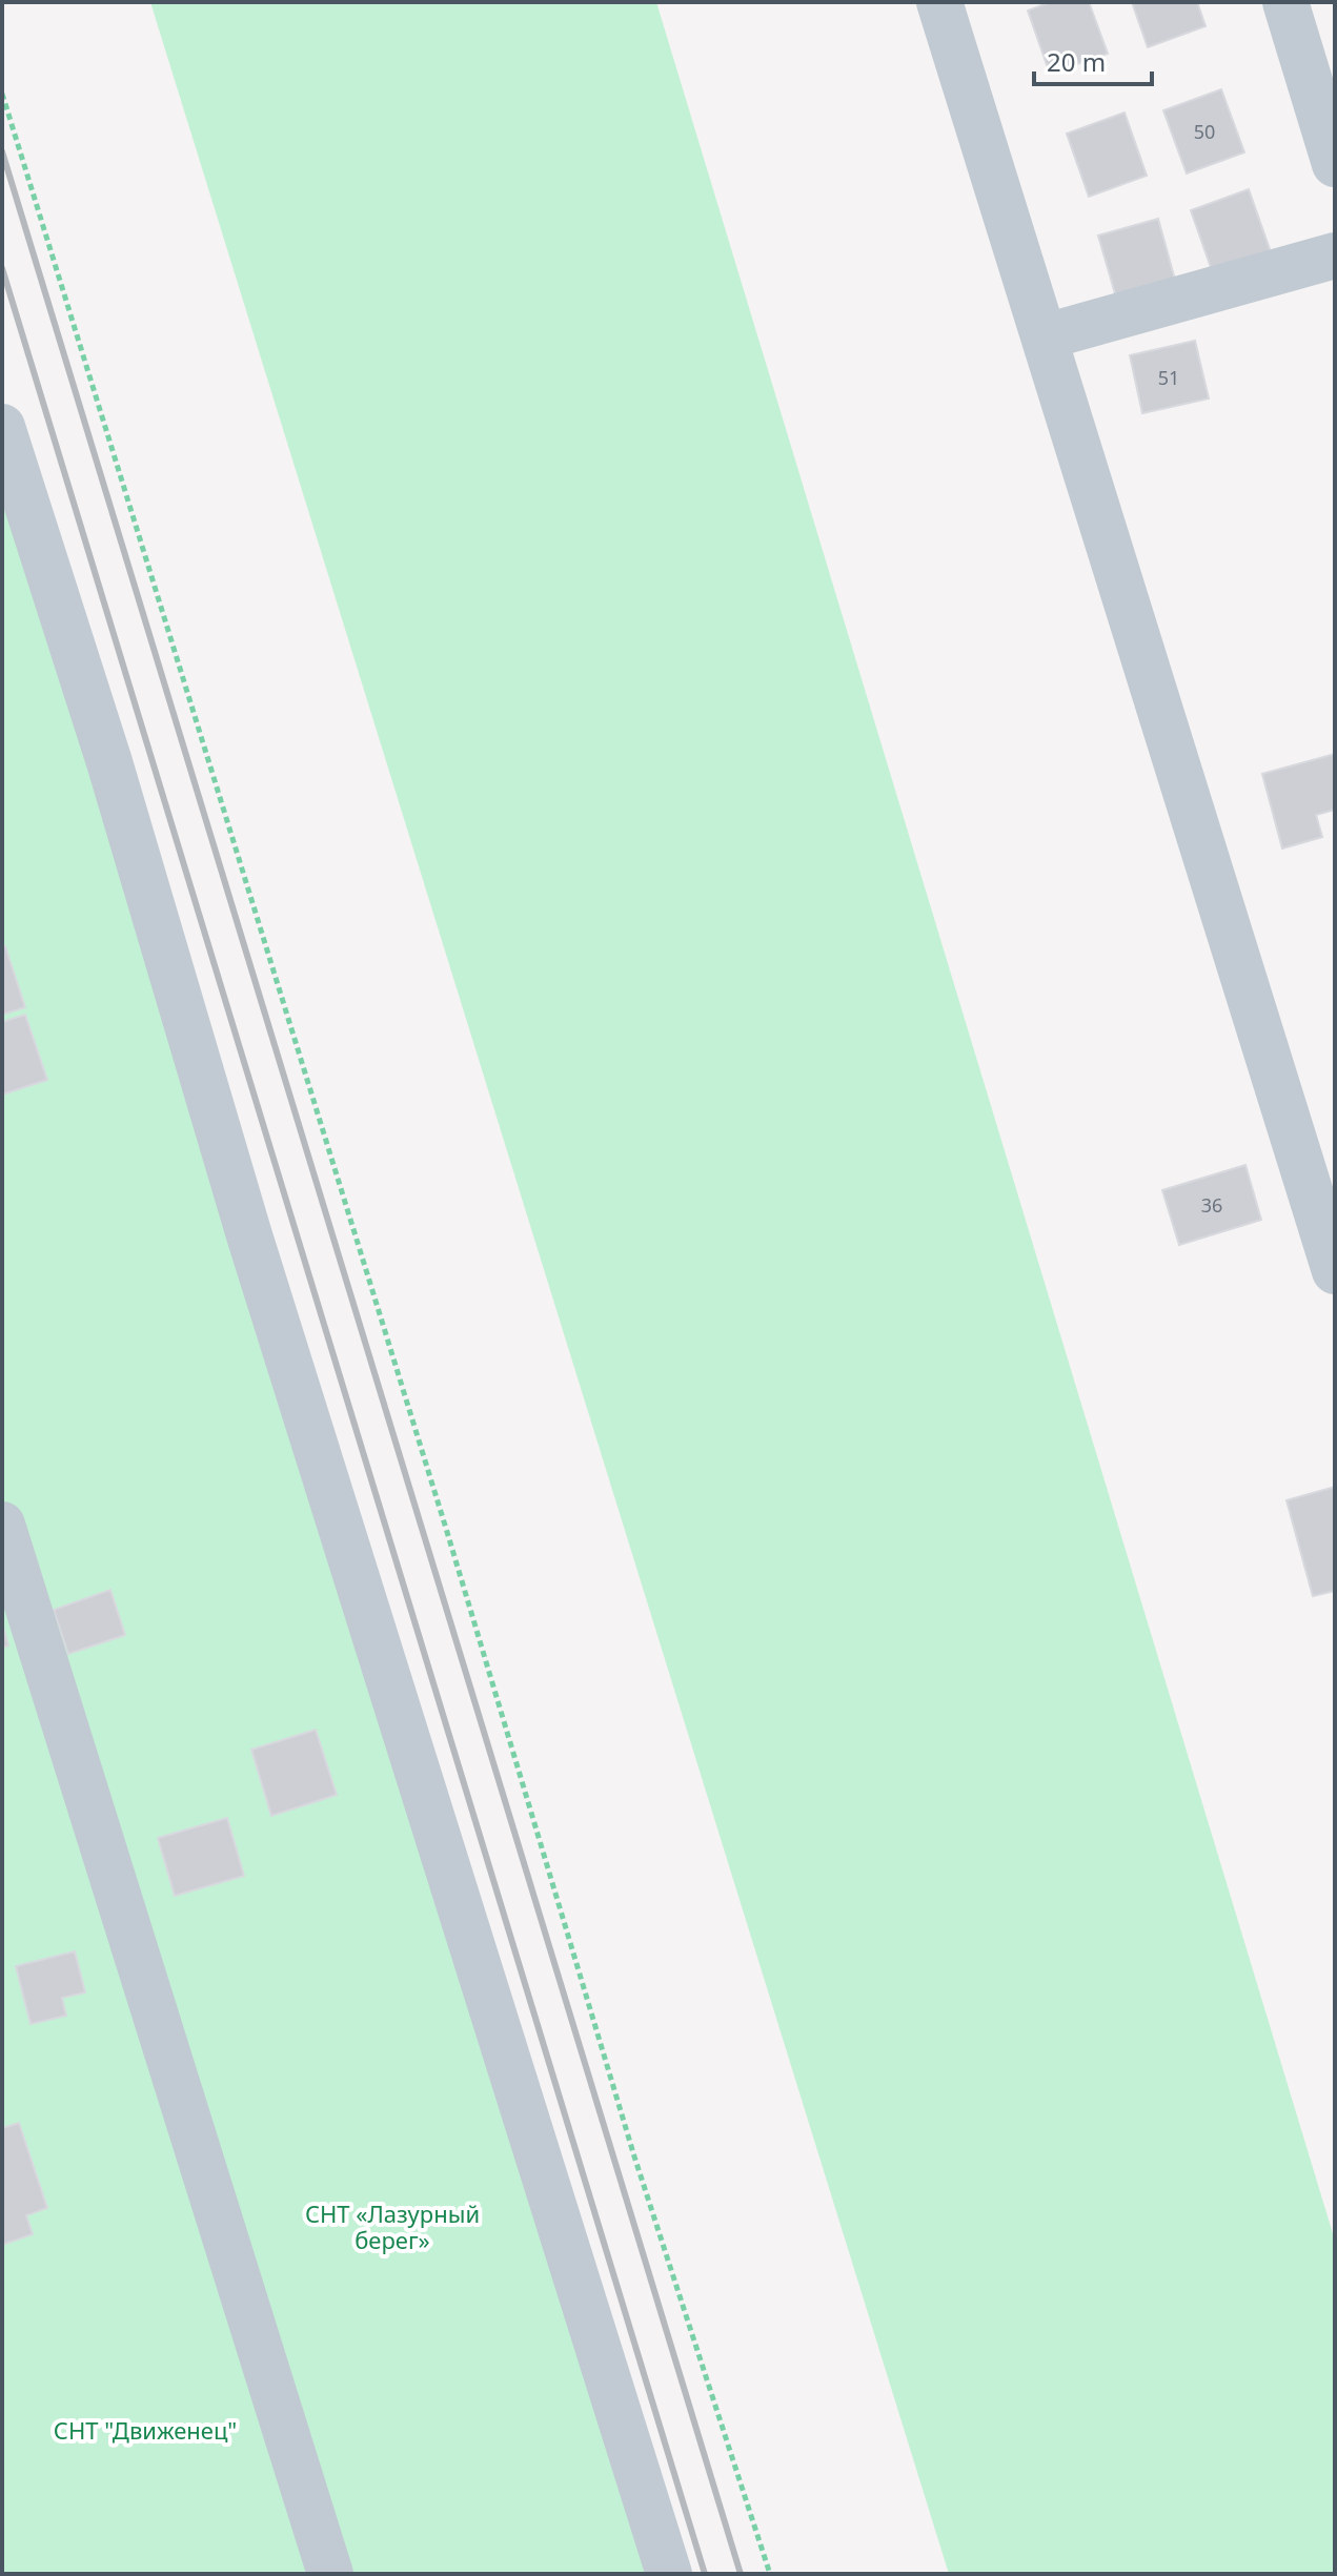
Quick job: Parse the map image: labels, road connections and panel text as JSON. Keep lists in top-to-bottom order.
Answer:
{
  "parks": ["СНТ «Лазурный берег»", "СНТ \"Движенец\""],
  "house_numbers": ["50", "51", "36"],
  "scale_bar": "20 m"
}
